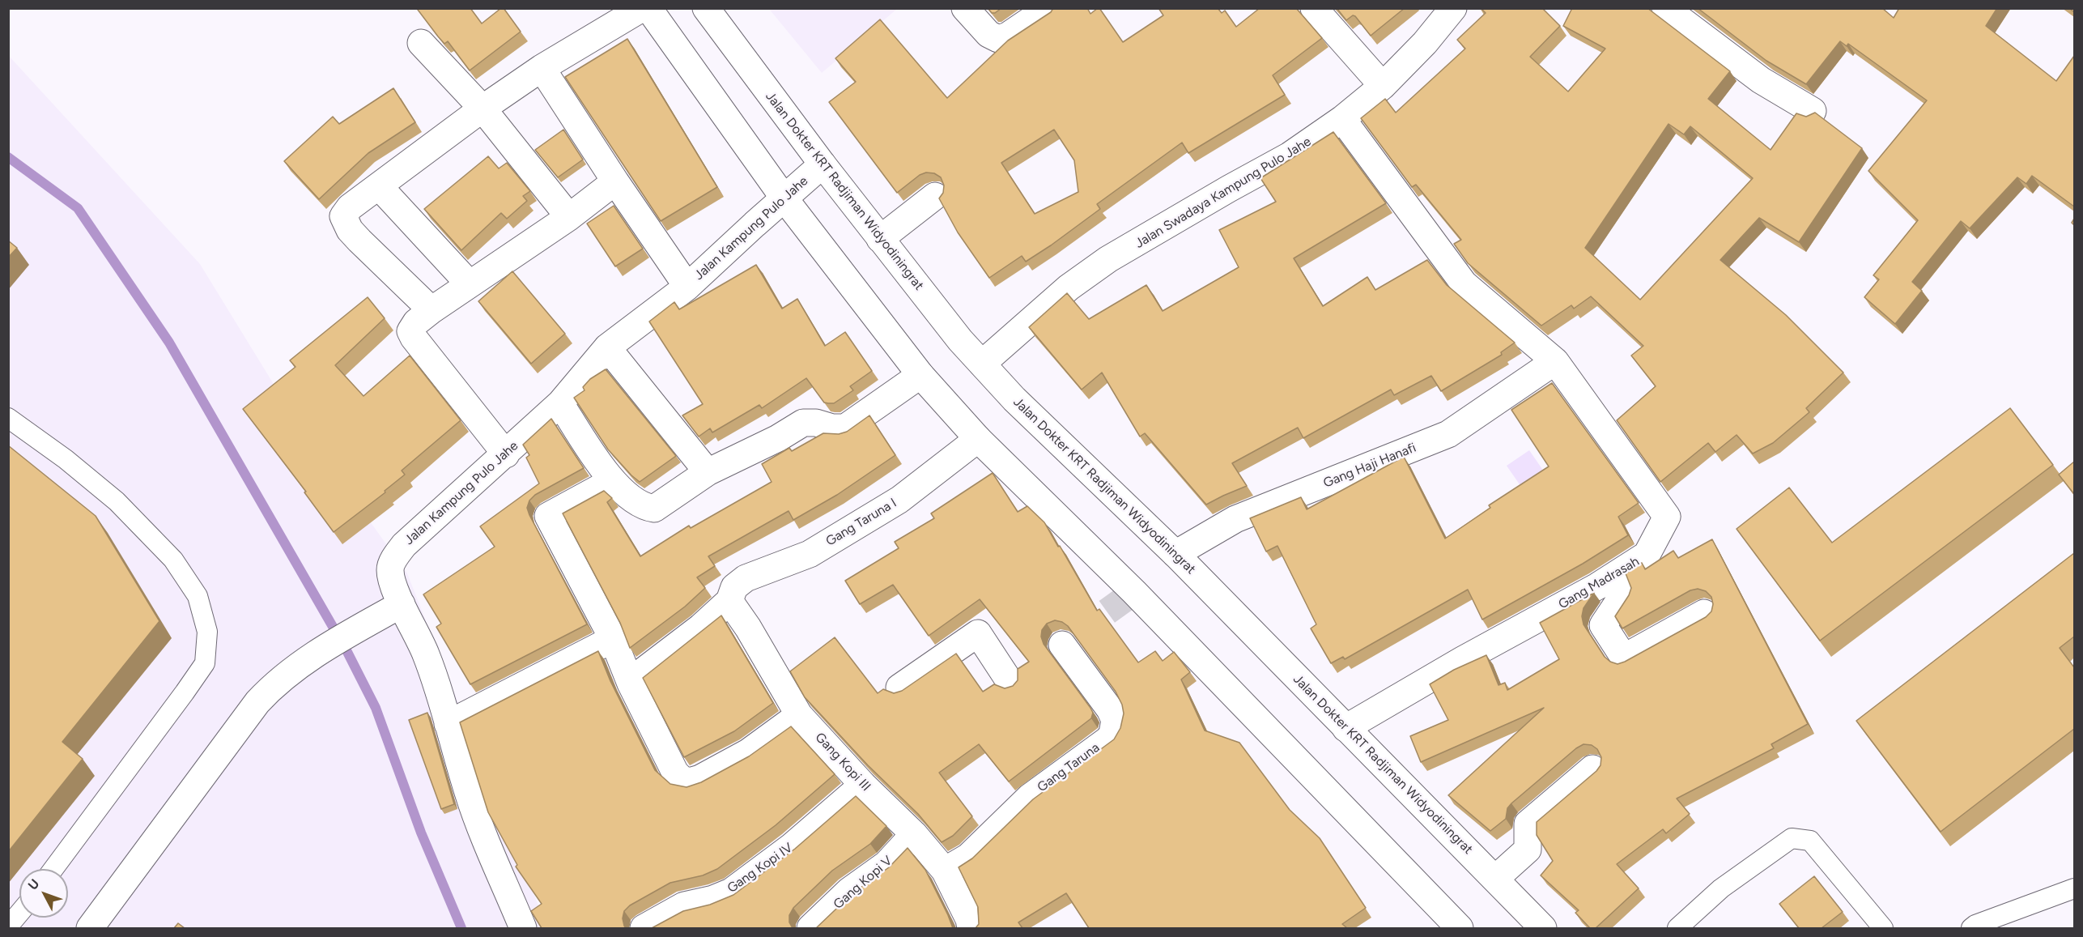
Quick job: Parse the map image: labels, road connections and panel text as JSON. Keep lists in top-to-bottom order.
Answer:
{
  "streets": {
    "street": [
      "Jalan Dokter KRT Radjiman Widyodiningrat",
      "Jalan Swadaya Kampung Pulo Jahe",
      "Jalan Kampung Pulo Jahe",
      "Gang Haji Hanafi",
      "Gang Taruna I",
      "Gang Madrasah",
      "Gang Kopi III",
      "Gang Taruna",
      "Gang Kopi IV",
      "Gang Kopi V"
    ]
  },
  "crossings": [
    ["Jalan Dokter KRT Radjiman Widyodiningrat", "Jalan Swadaya Kampung Pulo Jahe"],
    ["Jalan Dokter KRT Radjiman Widyodiningrat", "Jalan Kampung Pulo Jahe"],
    ["Jalan Dokter KRT Radjiman Widyodiningrat", "Gang Haji Hanafi"],
    ["Jalan Dokter KRT Radjiman Widyodiningrat", "Gang Madrasah"],
    ["Gang Haji Hanafi", "Gang Madrasah"],
    ["Gang Taruna I", "Gang Kopi III"],
    ["Gang Kopi III", "Gang Taruna"],
    ["Gang Kopi III", "Gang Kopi IV"],
    ["Gang Kopi III", "Gang Kopi V"]
  ],
  "north": "top left"
}
